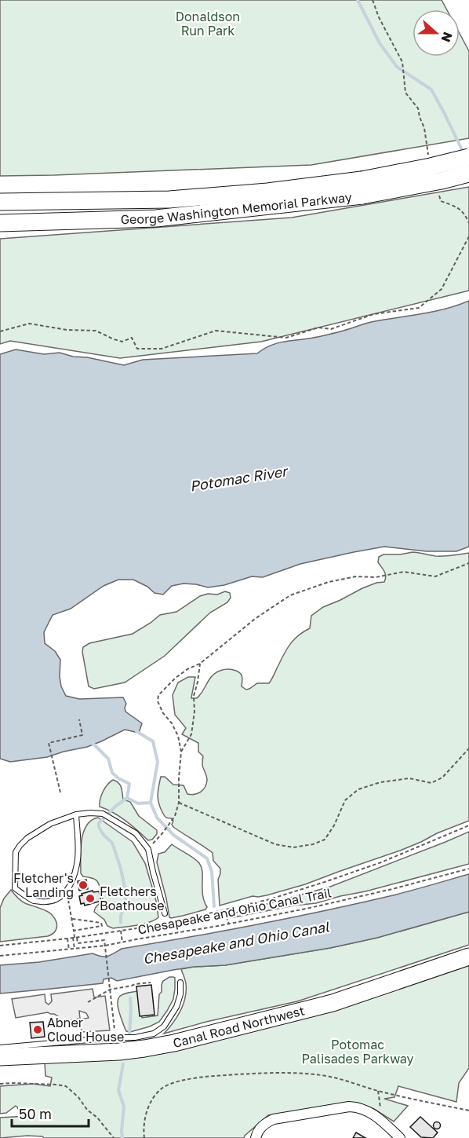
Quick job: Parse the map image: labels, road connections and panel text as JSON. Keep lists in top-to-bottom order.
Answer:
{
  "streets": {
    "highway": ["George Washington Memorial Parkway", "Canal Road Northwest"],
    "path": ["Chesapeake and Ohio Canal Trail"]
  },
  "water": ["Potomac River", "Chesapeake and Ohio Canal"],
  "parks": ["Donaldson Run Park", "Potomac Palisades Parkway"],
  "places": ["Fletcher's Landing", "Fletchers Boathouse", "Abner Cloud House"],
  "scale_bar": "50 m",
  "north": "right"
}
